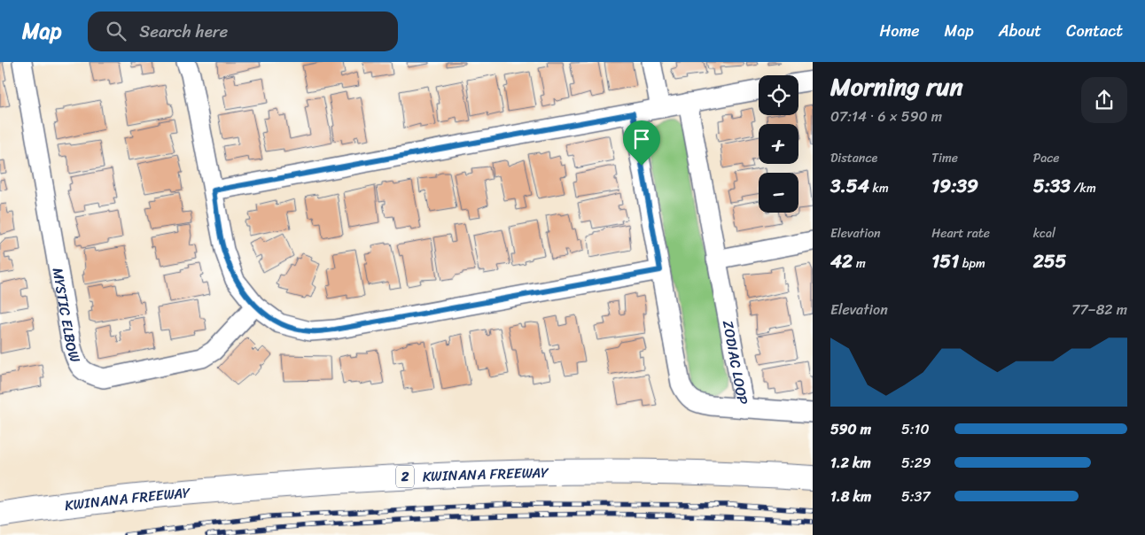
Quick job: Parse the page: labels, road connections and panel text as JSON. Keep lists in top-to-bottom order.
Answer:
{
  "streets": {
    "highway": ["KWINANA FREEWAY", "2"],
    "street": ["MYSTIC ELBOW", "ZODIAC LOOP"]
  },
  "page": {
    "header": "Map",
    "search": "Search here",
    "nav": [
      "Home",
      "Map",
      "About",
      "Contact"
    ],
    "heading": ["Morning run", "07:14 · 6 × 590 m"],
    "map_buttons": ["+", "−"],
    "stats": [
      ["Distance", "3.54 km"],
      ["Time", "19:39"],
      ["Pace", "5:33 /km"],
      ["Elevation", "42 m"],
      ["Heart rate", "151 bpm"],
      ["kcal", "255"]
    ],
    "chart": ["Elevation", "77–82 m"],
    "list": [
      {
        "name": "590 m",
        "note": "5:10"
      },
      {
        "name": "1.2 km",
        "note": "5:29"
      },
      {
        "name": "1.8 km",
        "note": "5:37"
      }
    ]
  }
}
